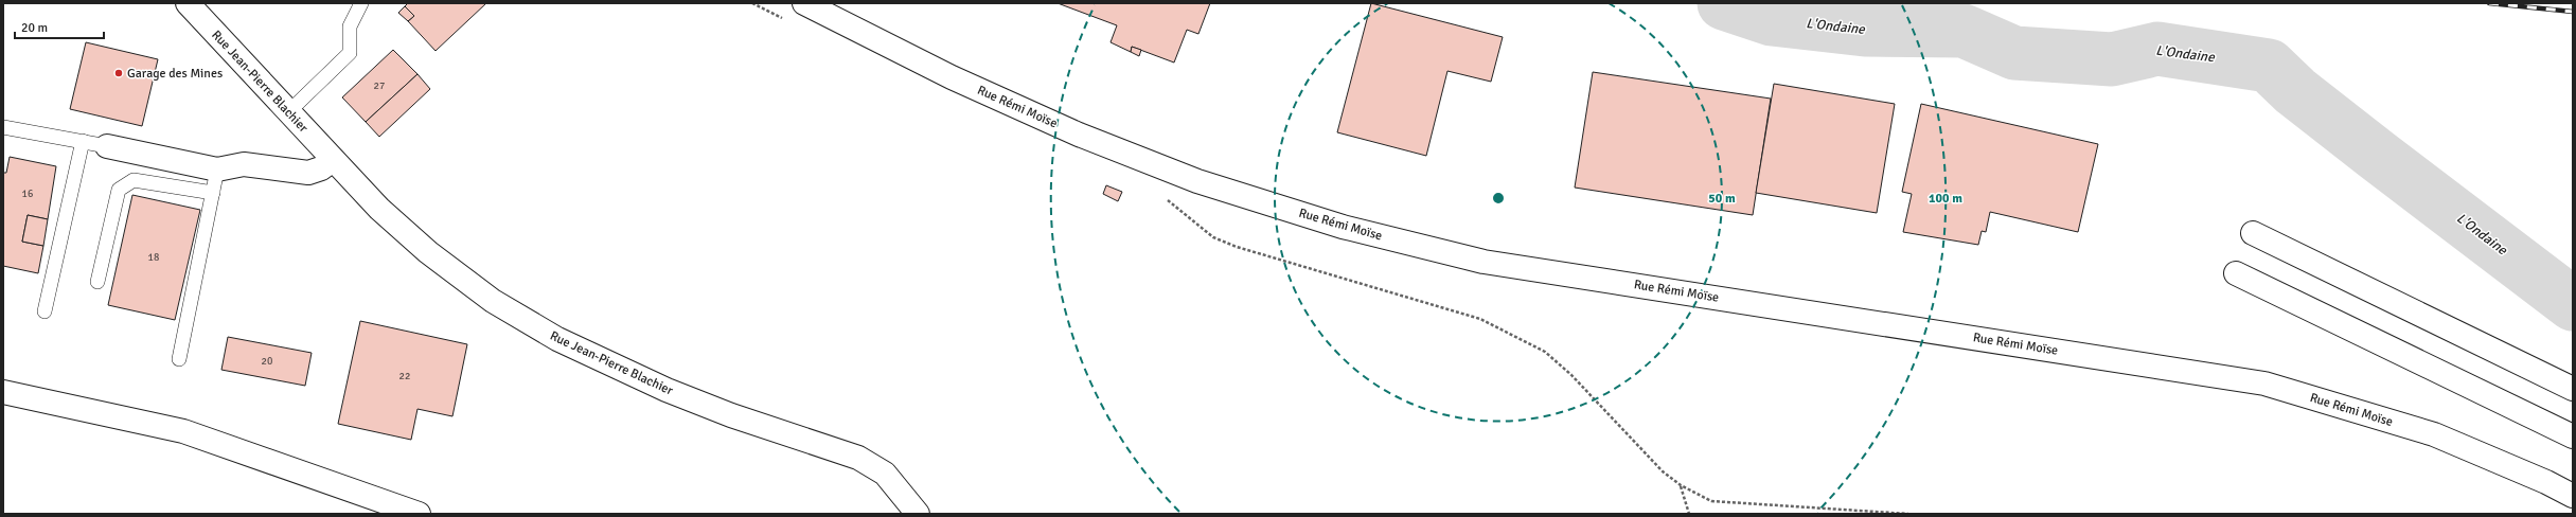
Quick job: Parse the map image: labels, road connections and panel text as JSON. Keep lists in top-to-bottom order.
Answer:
{
  "streets": {
    "street": ["Rue Jean-Pierre Blachier", "Rue Rémi Moïse"]
  },
  "water": ["L'Ondaine"],
  "places": ["Garage des Mines"],
  "house_numbers": [
    "27",
    "16",
    "18",
    "20",
    "22"
  ],
  "scale_bar": "20 m",
  "rings": ["50 m", "100 m"]
}
